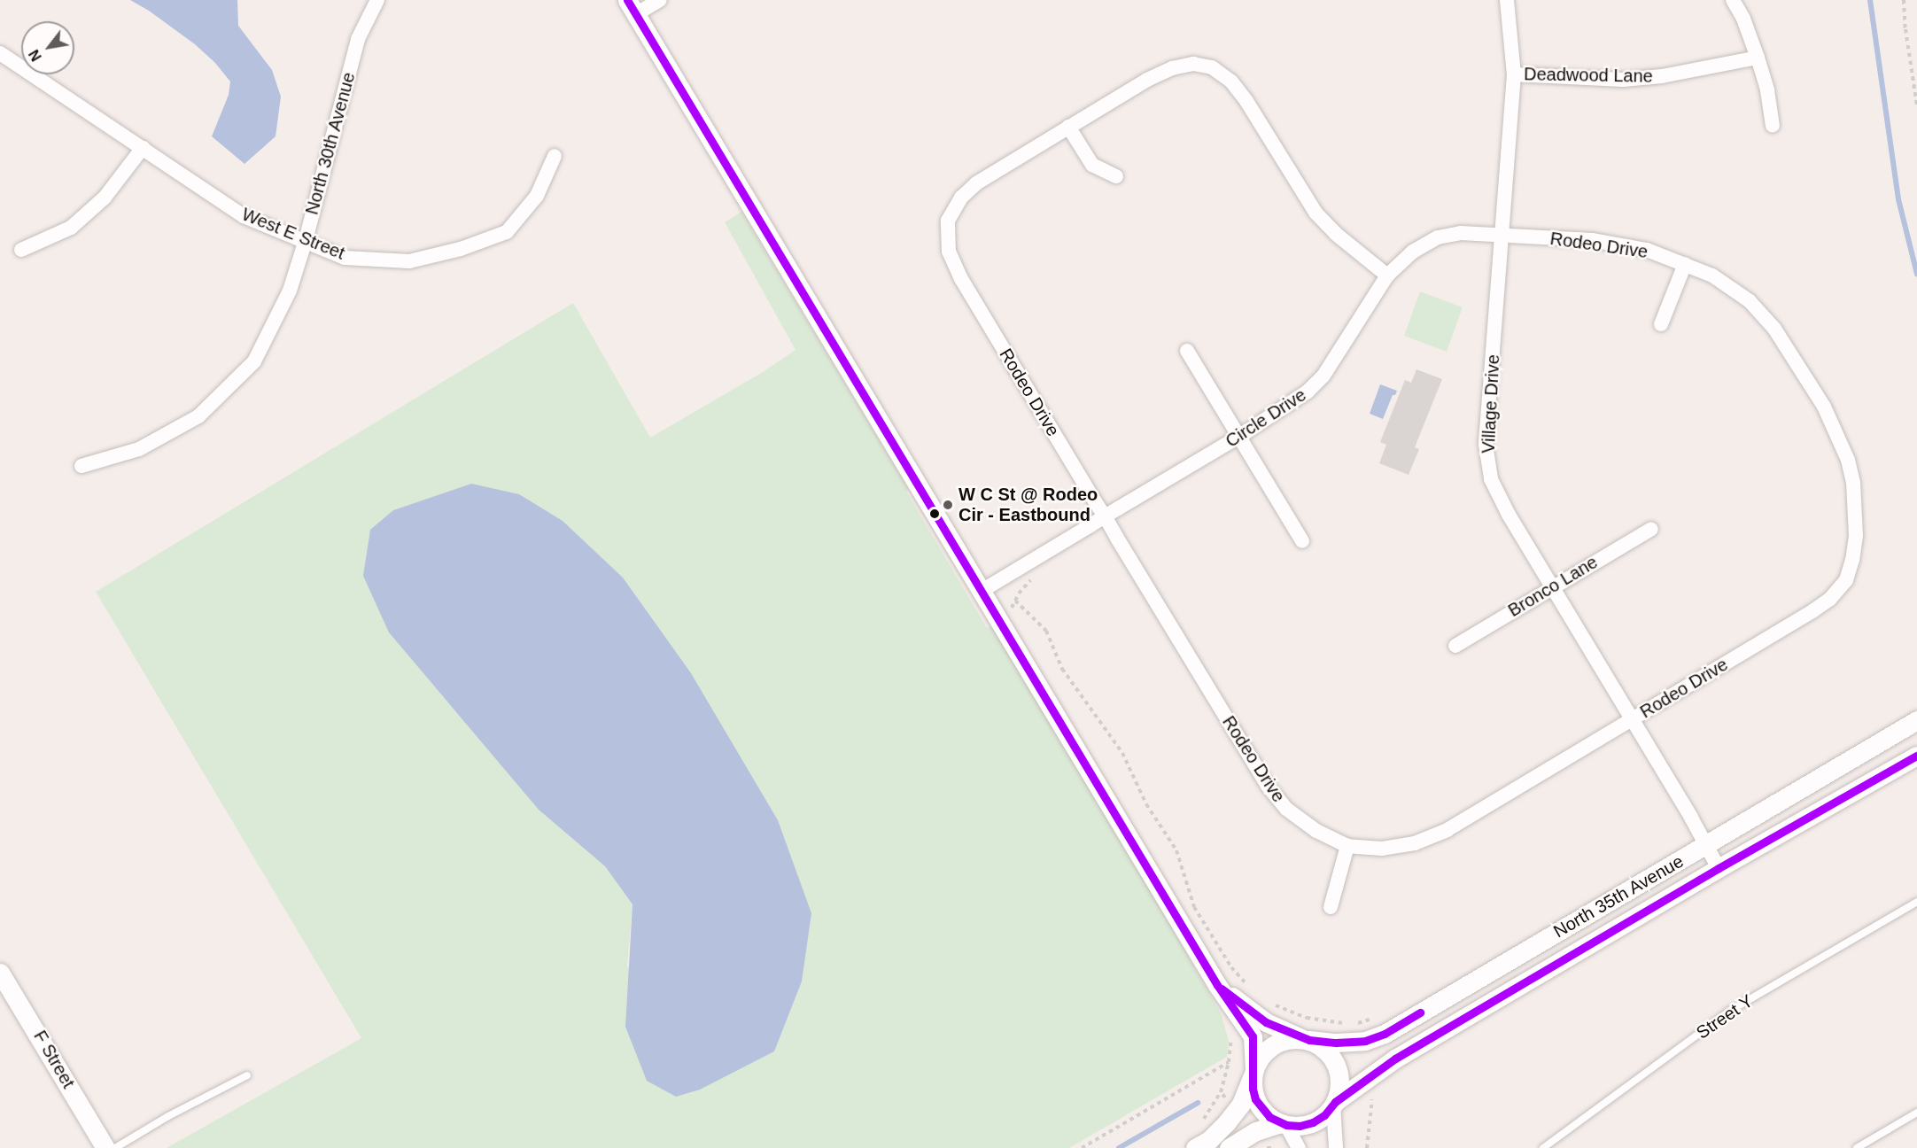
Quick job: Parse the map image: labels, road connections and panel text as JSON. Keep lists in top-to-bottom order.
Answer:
{
  "streets": {
    "street": [
      "Deadwood Lane",
      "North 30th Avenue",
      "West E Street",
      "Rodeo Drive",
      "Village Drive",
      "Circle Drive",
      "Bronco Lane",
      "North 35th Avenue",
      "F Street"
    ],
    "lane": ["Street Y"]
  },
  "crossings": [
    ["Deadwood Lane", "Village Drive"],
    ["North 30th Avenue", "West E Street"],
    ["Rodeo Drive", "Village Drive"],
    ["Rodeo Drive", "Circle Drive"],
    ["Village Drive", "Bronco Lane"],
    ["Village Drive", "North 35th Avenue"]
  ],
  "places": ["W C St @ Rodeo Cir - Eastbound"],
  "north": "bottom left"
}
